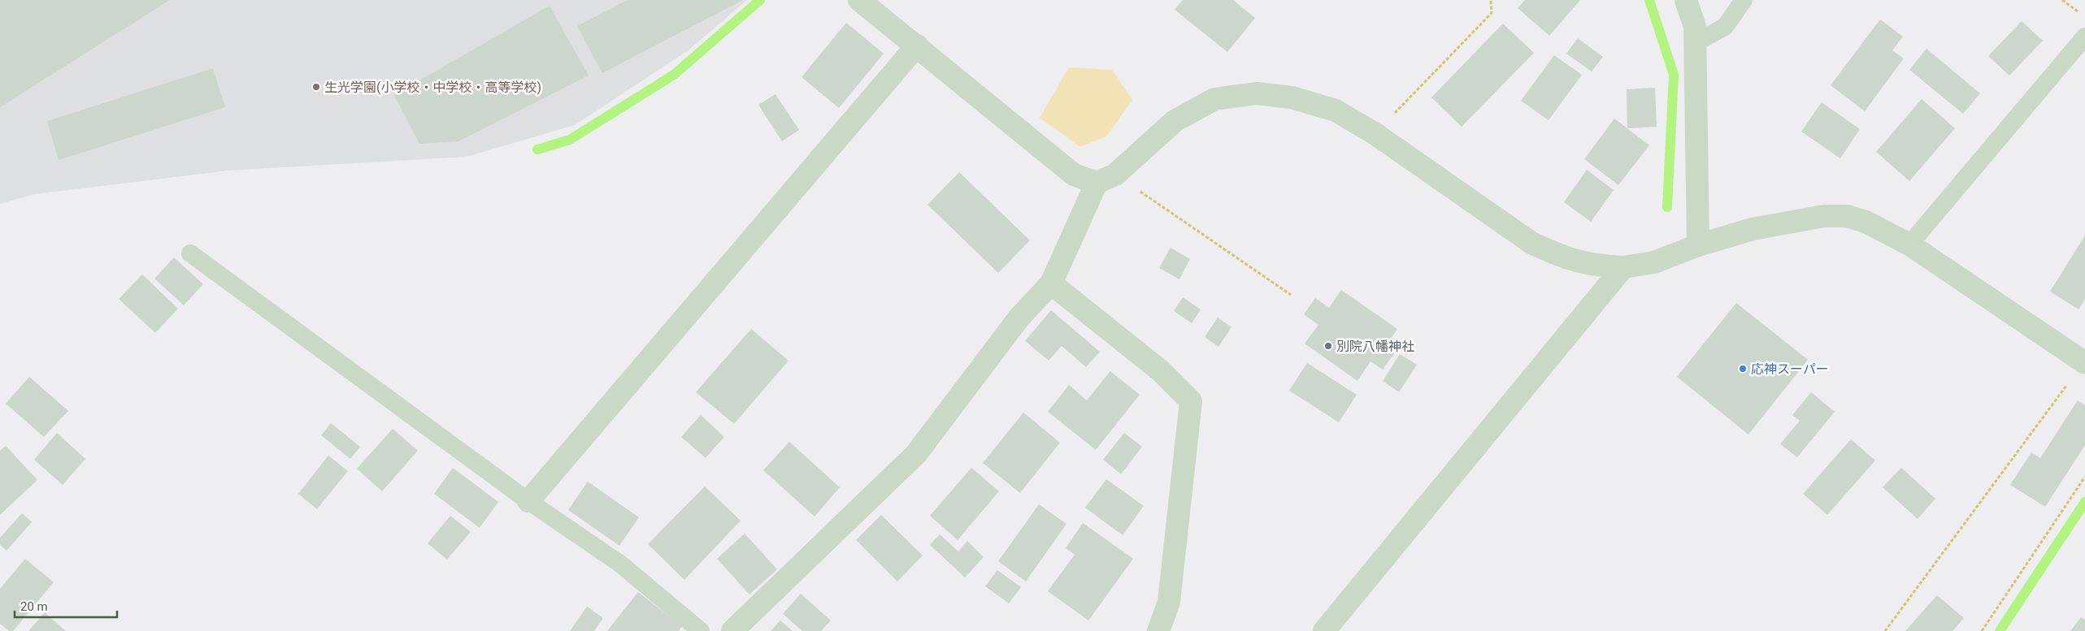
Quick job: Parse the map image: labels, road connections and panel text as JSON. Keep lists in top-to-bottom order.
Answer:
{
  "places": ["生光学園(小学校・中学校・高等学校)", "別院八幡神社", "応神スーパー"],
  "scale_bar": "20 m"
}
